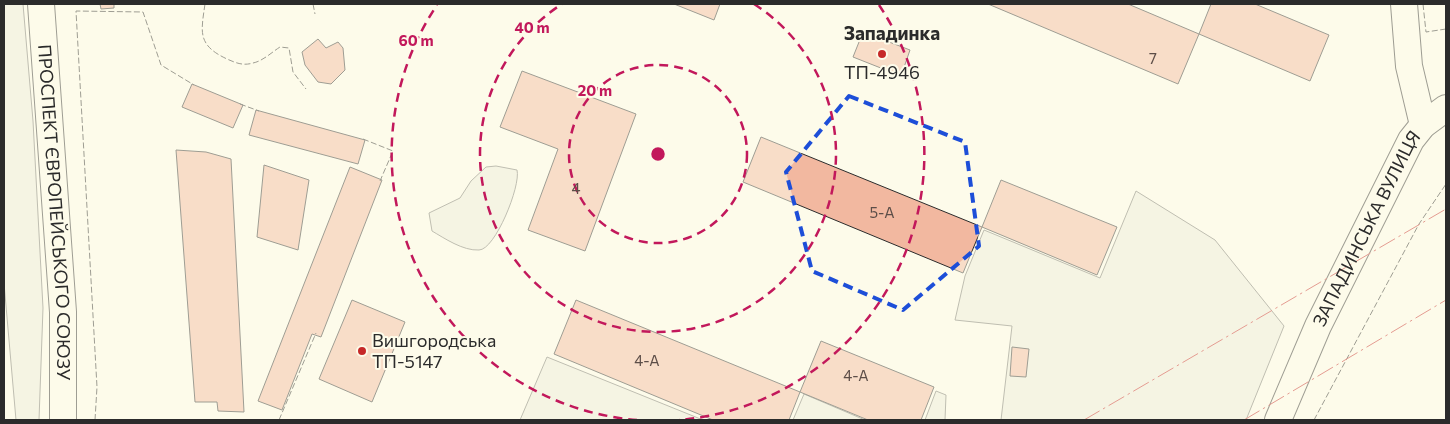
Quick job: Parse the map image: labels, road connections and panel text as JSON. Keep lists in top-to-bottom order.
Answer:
{
  "streets": {
    "street": ["ПРОСПЕКТ ЄВРОПЕЙСЬКОГО СОЮЗУ", "ЗАПАДИНСЬКА ВУЛИЦЯ"]
  },
  "districts": ["Западинка"],
  "places": ["ТП-4946", "Вишгородська ТП-5147"],
  "house_numbers": [
    "7",
    "4",
    "5-А",
    "4-А",
    "4-А"
  ],
  "rings": ["40 m", "60 m", "20 m"]
}
